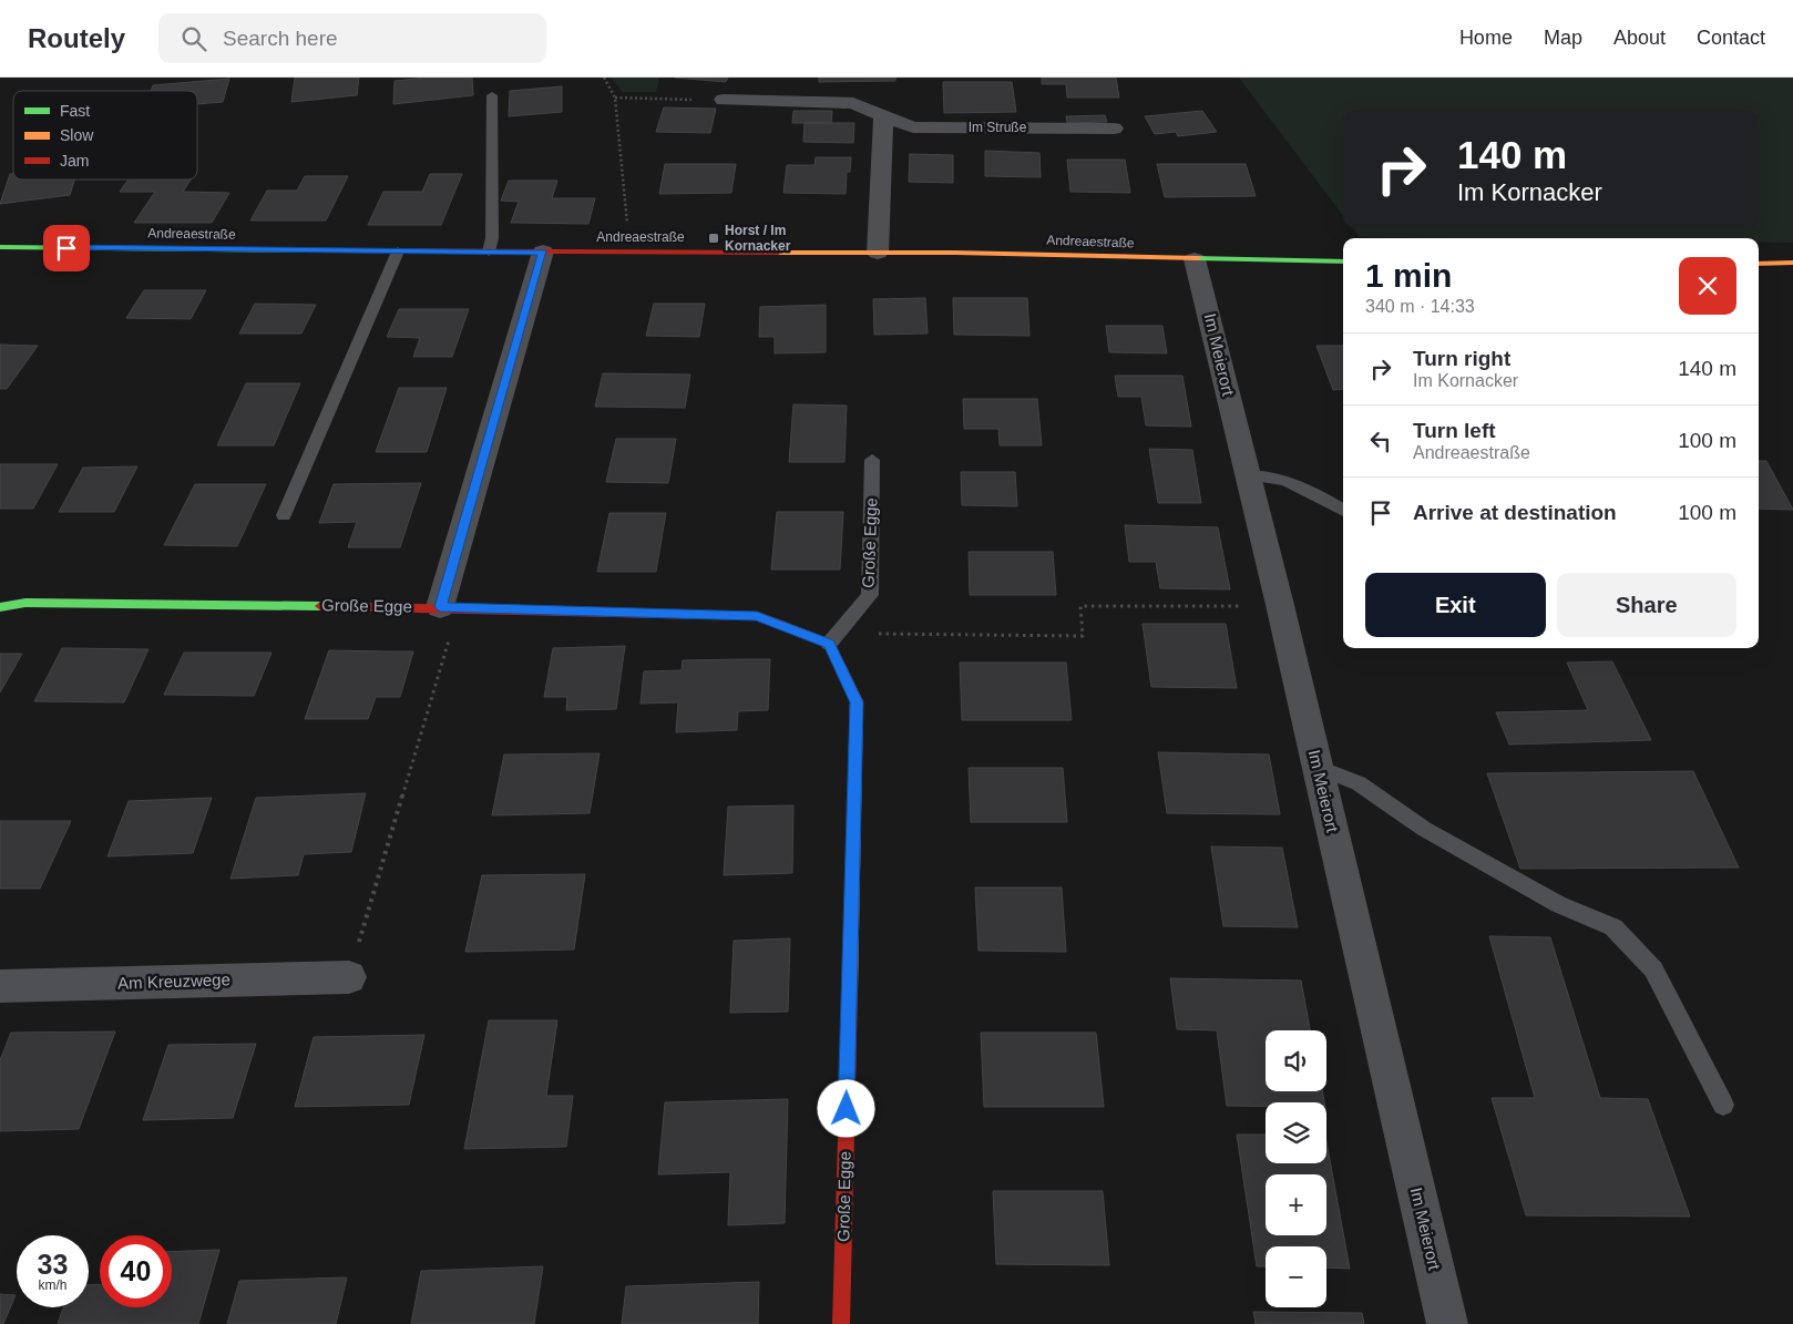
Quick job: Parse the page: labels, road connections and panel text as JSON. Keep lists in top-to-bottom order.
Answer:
{
  "streets": {
    "street": [
      "Im Struße",
      "Andreaestraße",
      "Im Meierort",
      "Große Egge",
      "Am Kreuzwege"
    ]
  },
  "crossings": [
    ["Andreaestraße", "Im Meierort"]
  ],
  "places": {
    "transit": ["Horst / Im Kornacker"]
  },
  "legend": ["Fast", "Slow", "Jam"],
  "page": {
    "header": "Routely",
    "search": "Search here",
    "nav": [
      "Home",
      "Map",
      "About",
      "Contact"
    ],
    "turn": ["140 m", "Im Kornacker"],
    "heading": ["1 min", "340 m · 14:33"],
    "list": [
      {
        "name": "Turn right",
        "note": "Im Kornacker",
        "value": "140 m"
      },
      {
        "name": "Turn left",
        "note": "Andreaestraße",
        "value": "100 m"
      },
      {
        "name": "Arrive at destination",
        "value": "100 m"
      }
    ],
    "buttons": ["Exit", "Share"],
    "map_buttons": ["+", "−"],
    "speed": "33 km/h",
    "limit": "40"
  }
}
